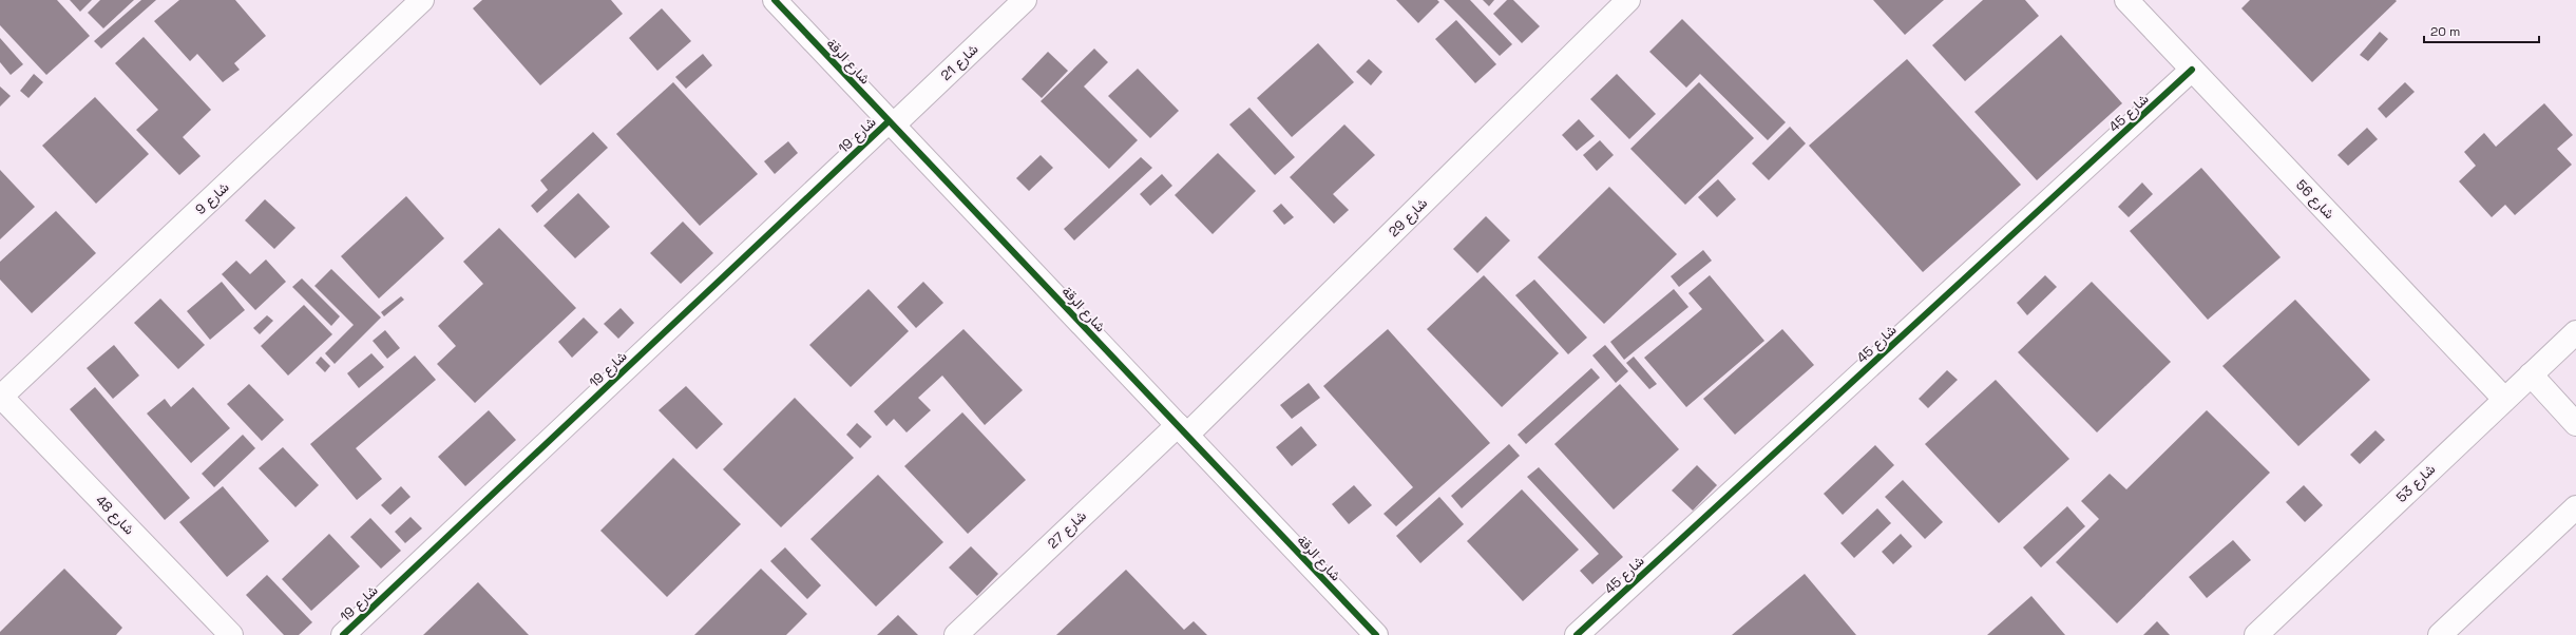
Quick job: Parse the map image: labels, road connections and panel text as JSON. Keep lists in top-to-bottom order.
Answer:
{
  "streets": {
    "street": [
      "شارع الرقة",
      "شارع 21",
      "شارع 45",
      "شارع 19",
      "شارع 9",
      "شارع 56",
      "شارع 29",
      "شارع 53",
      "شارع 48",
      "شارع 27"
    ]
  },
  "crossings": [
    ["شارع الرقة", "شارع 21"],
    ["شارع الرقة", "شارع 19"],
    ["شارع الرقة", "شارع 29"],
    ["شارع الرقة", "شارع 27"],
    ["شارع 21", "شارع 19"],
    ["شارع 45", "شارع 56"],
    ["شارع 9", "شارع 48"],
    ["شارع 56", "شارع 53"],
    ["شارع 29", "شارع 27"]
  ],
  "scale_bar": "20 m"
}
